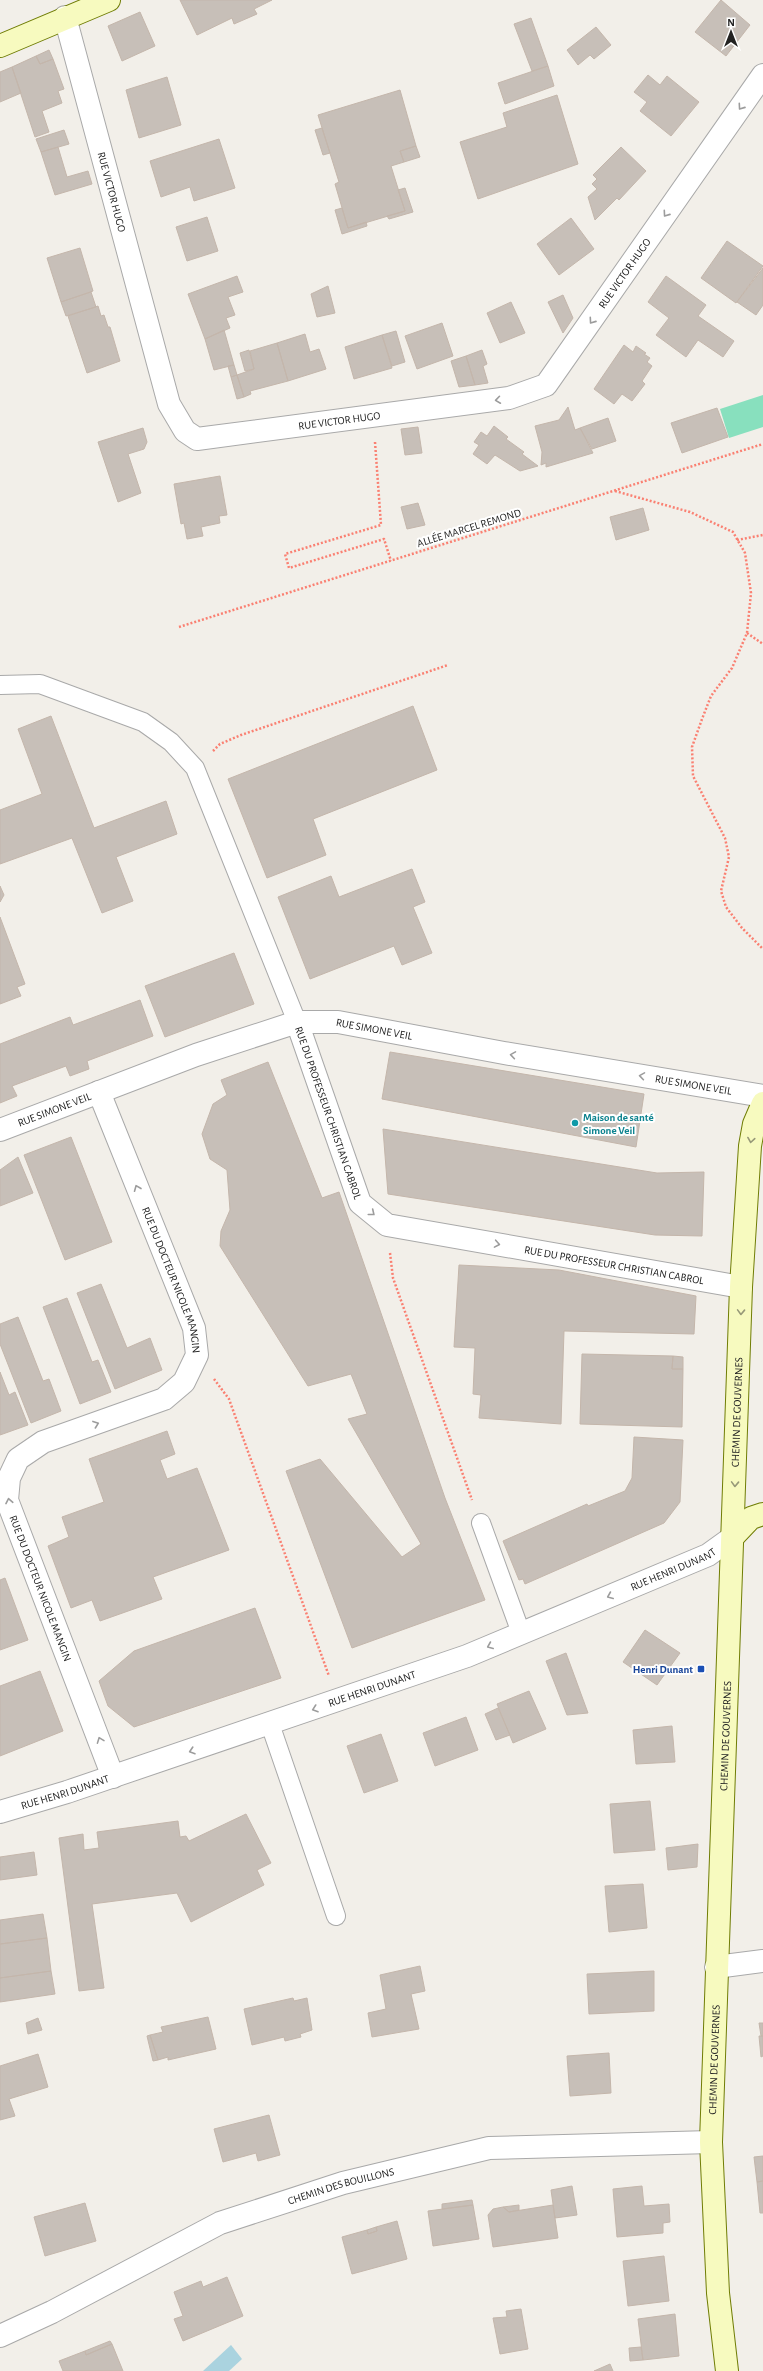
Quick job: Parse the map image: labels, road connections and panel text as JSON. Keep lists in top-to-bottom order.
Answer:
{
  "streets": {
    "street": [
      "RUE VICTOR HUGO",
      "RUE SIMONE VEIL",
      "RUE DU PROFESSEUR CHRISTIAN CABROL",
      "RUE DU DOCTEUR NICOLE MANGIN",
      "CHEMIN DE GOUVERNES",
      "RUE HENRI DUNANT",
      "CHEMIN DES BOUILLONS"
    ],
    "path": ["ALLÉE MARCEL REMOND"]
  },
  "crossings": [
    ["RUE SIMONE VEIL", "RUE DU PROFESSEUR CHRISTIAN CABROL"],
    ["RUE SIMONE VEIL", "RUE DU DOCTEUR NICOLE MANGIN"],
    ["RUE DU PROFESSEUR CHRISTIAN CABROL", "CHEMIN DE GOUVERNES"],
    ["RUE DU DOCTEUR NICOLE MANGIN", "RUE HENRI DUNANT"],
    ["CHEMIN DE GOUVERNES", "RUE HENRI DUNANT"],
    ["CHEMIN DE GOUVERNES", "CHEMIN DES BOUILLONS"]
  ],
  "one_way": [
    "RUE VICTOR HUGO",
    "RUE SIMONE VEIL",
    "RUE DU PROFESSEUR CHRISTIAN CABROL",
    "RUE DU DOCTEUR NICOLE MANGIN",
    "RUE HENRI DUNANT"
  ],
  "places": {
    "other": ["Maison de santé Simone Veil"],
    "transit": ["Henri Dunant"]
  },
  "north": "top"
}
